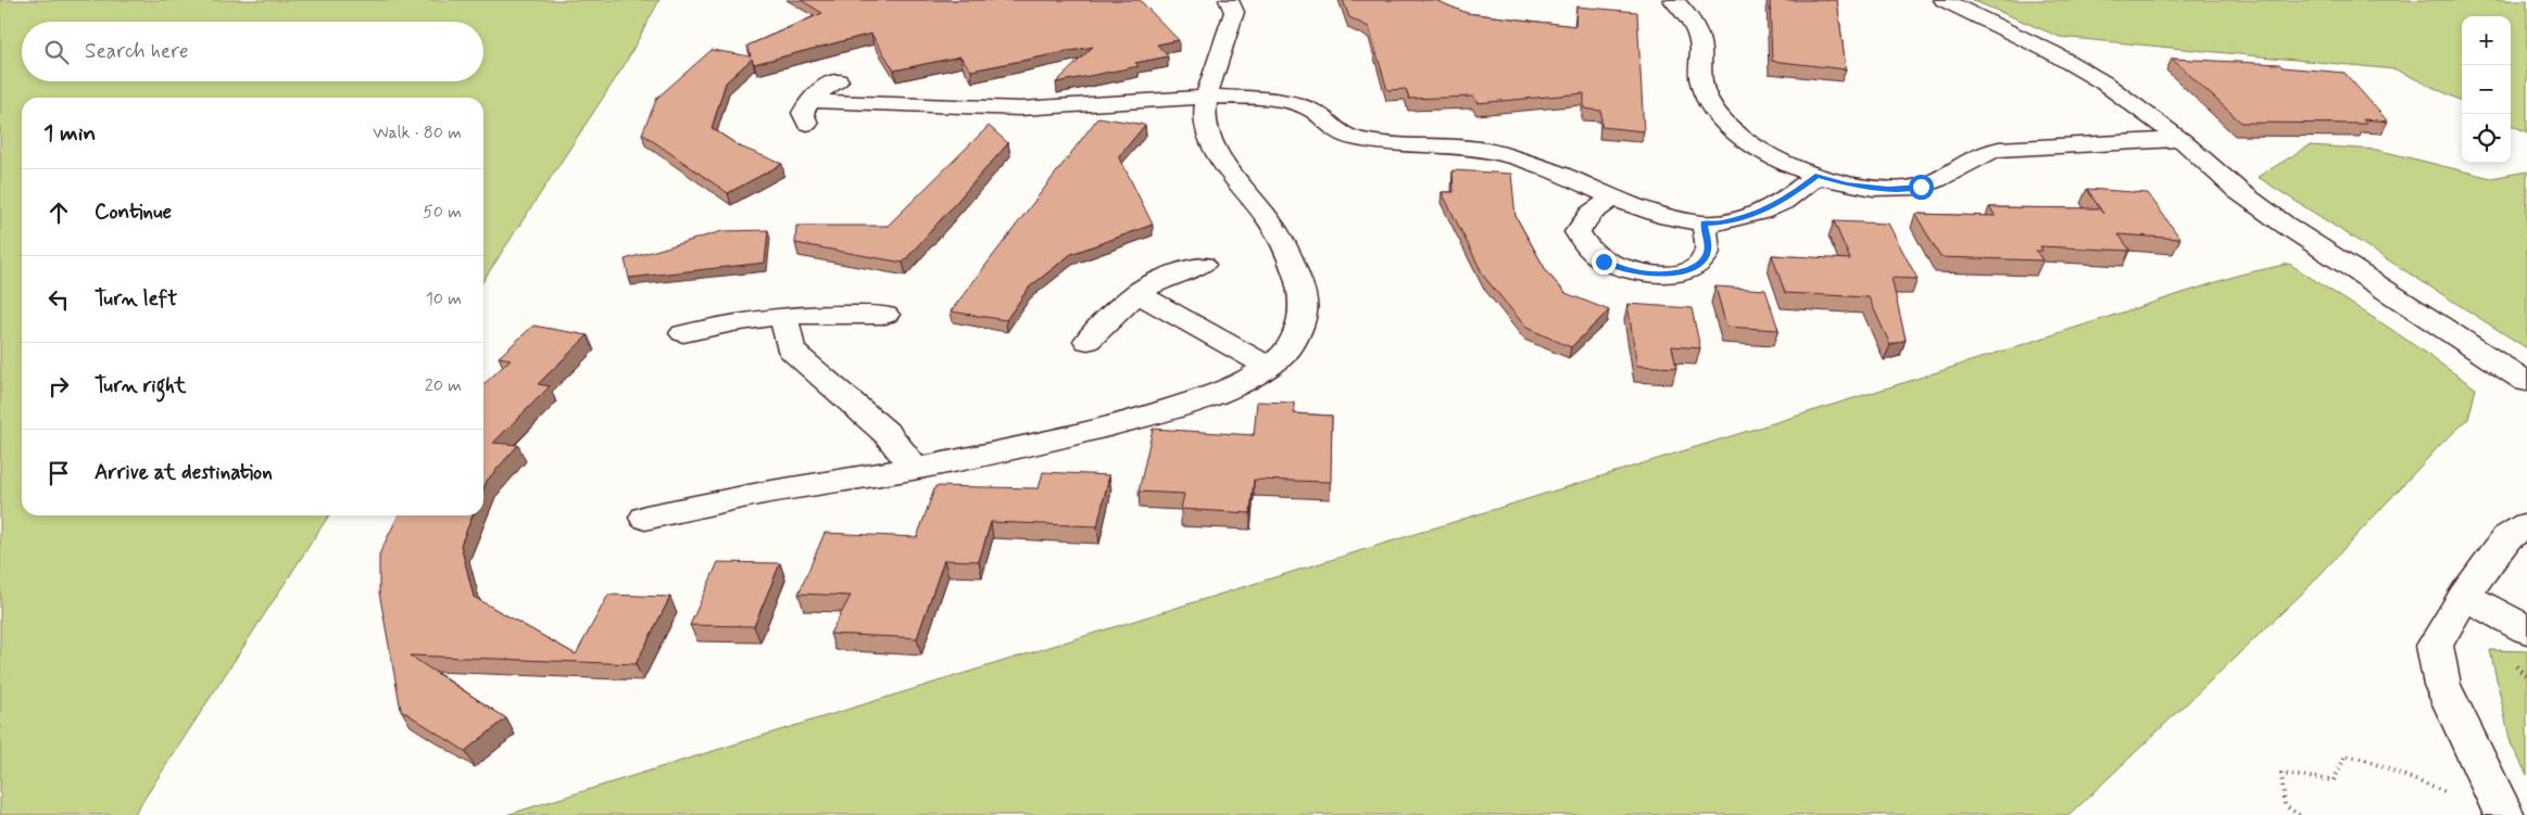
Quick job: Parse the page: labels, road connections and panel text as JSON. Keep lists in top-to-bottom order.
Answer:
{
  "page": {
    "map_buttons": ["+", "−"],
    "search": "Search here",
    "heading": ["1 min", "Walk · 80 m"],
    "list": [
      ["Continue", "50 m"],
      ["Turn left", "10 m"],
      ["Turn right", "20 m"],
      "Arrive at destination"
    ]
  }
}
